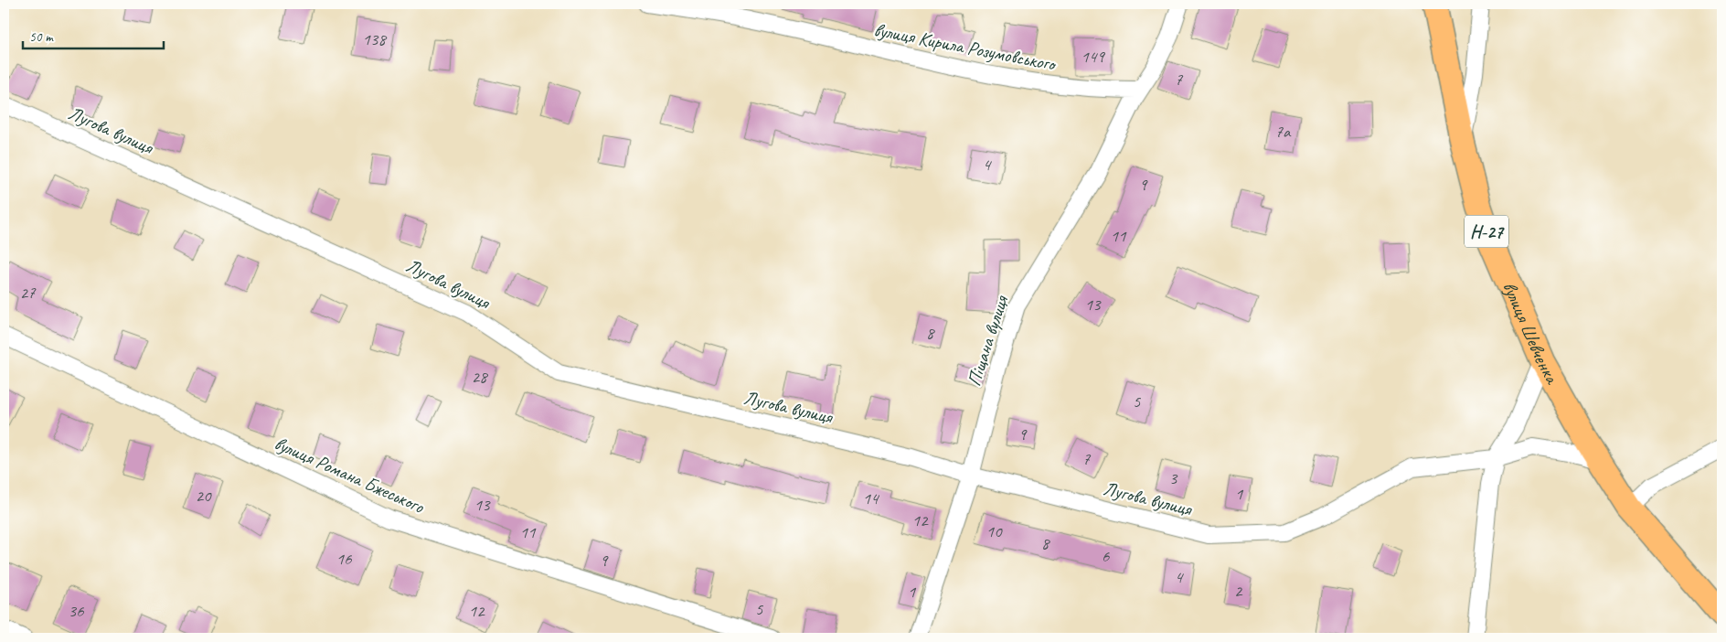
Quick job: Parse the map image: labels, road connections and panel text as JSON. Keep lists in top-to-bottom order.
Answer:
{
  "streets": {
    "main road": ["Н-27", "вулиця Шевченка"],
    "street": [
      "вулиця Кирила Розумовського",
      "Лугова вулиця",
      "Піщана вулиця",
      "вулиця Романа Бжеського"
    ]
  },
  "crossings": [
    ["вулиця Кирила Розумовського", "Піщана вулиця"],
    ["Лугова вулиця", "вулиця Шевченка"],
    ["Лугова вулиця", "Піщана вулиця"]
  ],
  "house_numbers": [
    "138",
    "149",
    "7",
    "7а",
    "4",
    "9",
    "11",
    "27",
    "13",
    "8",
    "28",
    "5",
    "9",
    "7",
    "3",
    "1",
    "20",
    "14",
    "13",
    "12",
    "10",
    "11",
    "8",
    "6",
    "16",
    "9",
    "4",
    "2",
    "1",
    "5",
    "36",
    "12"
  ],
  "scale_bar": "50 m"
}
